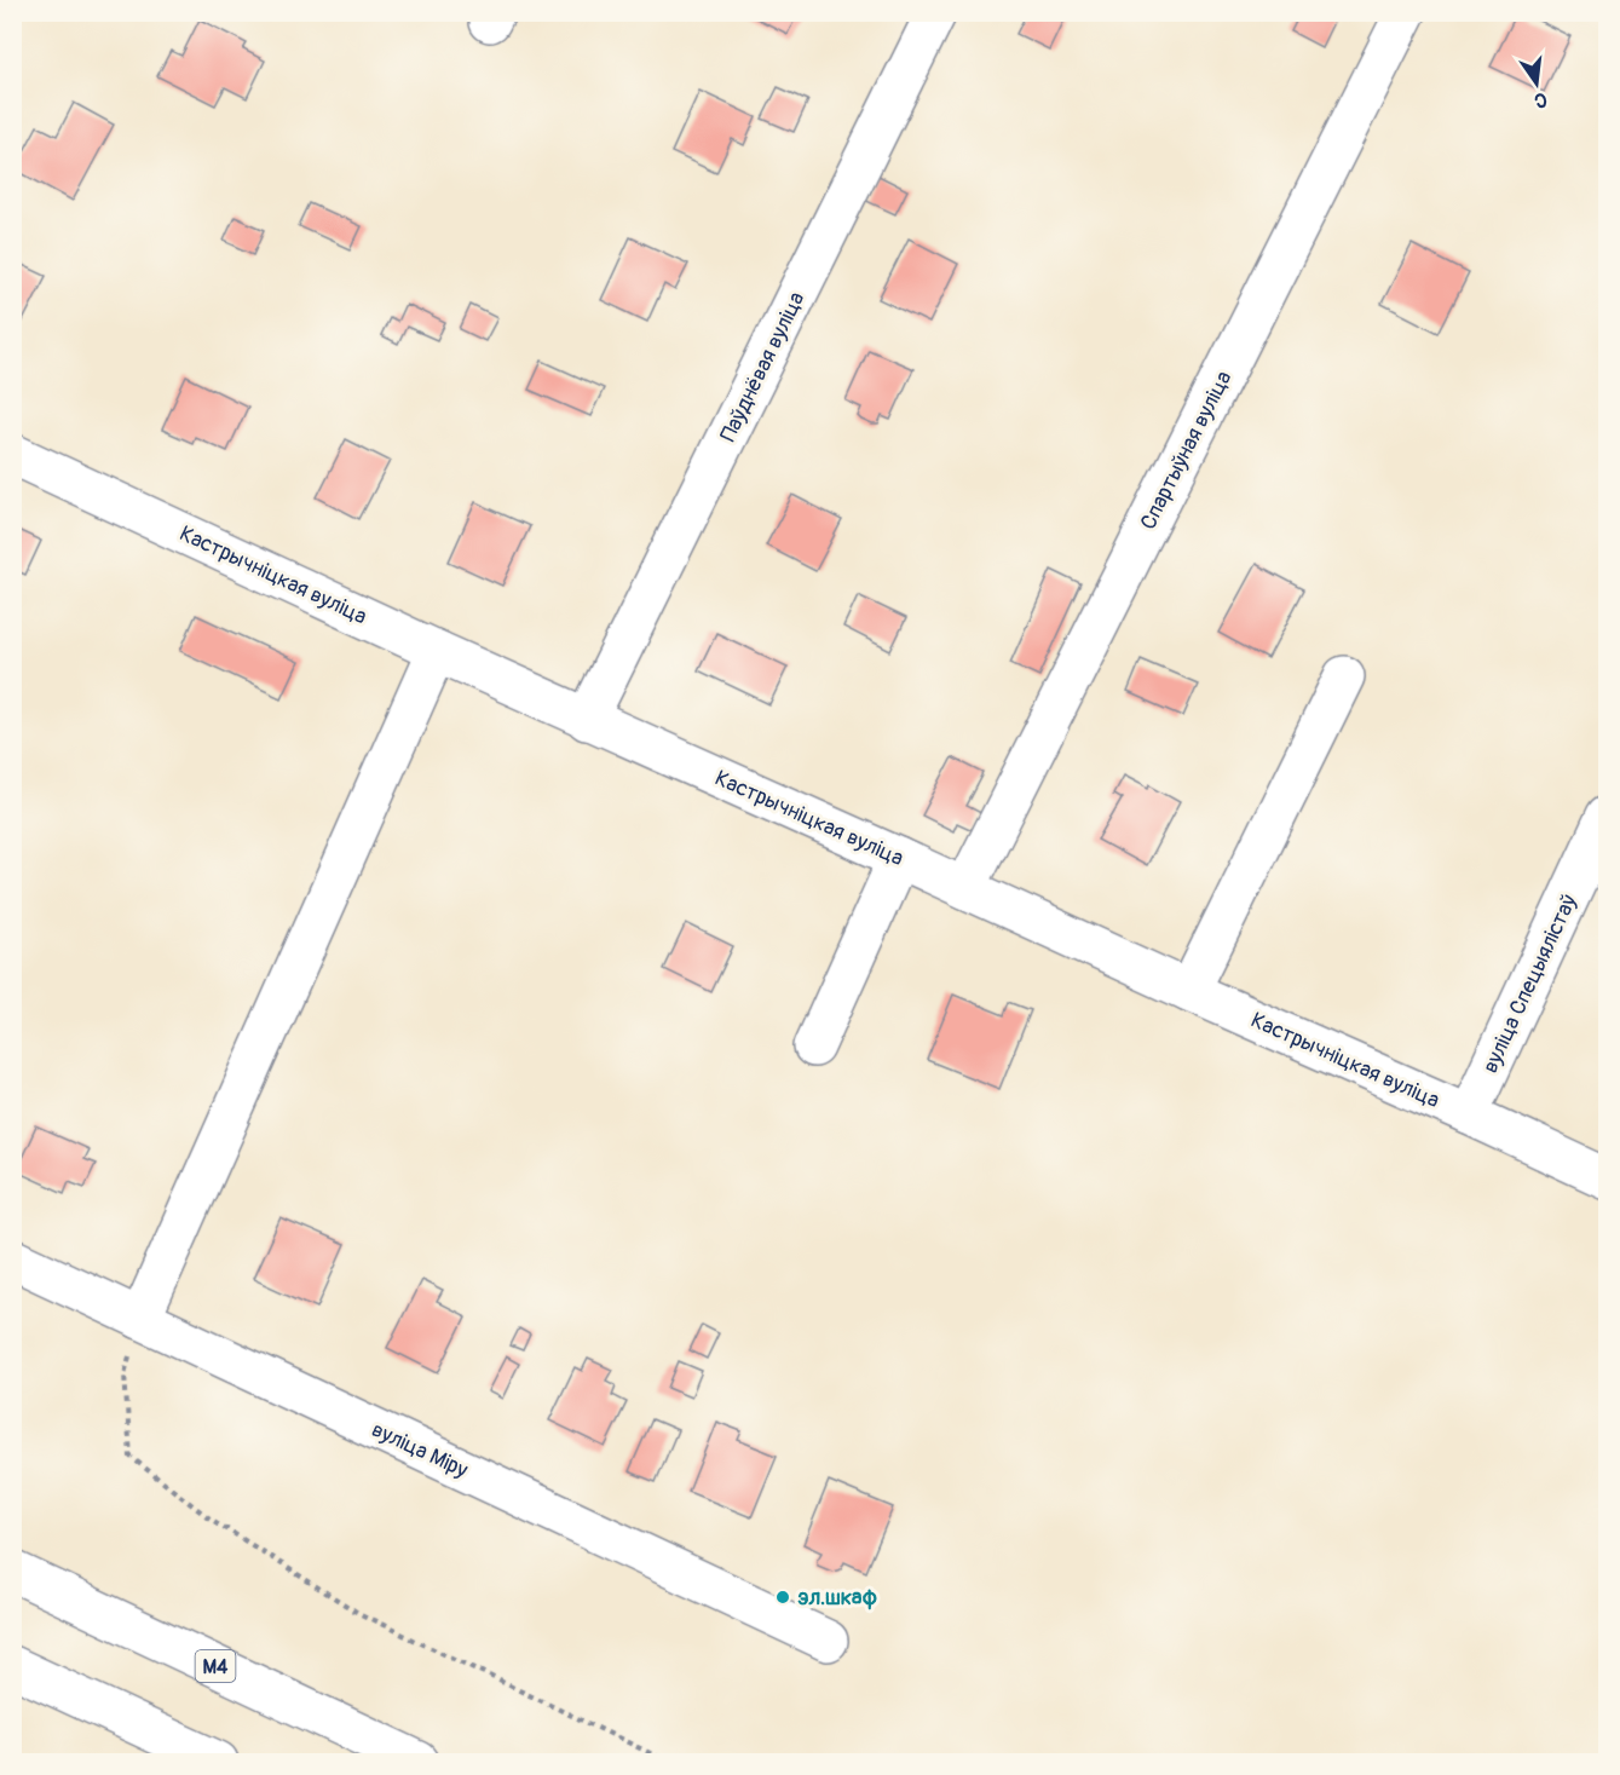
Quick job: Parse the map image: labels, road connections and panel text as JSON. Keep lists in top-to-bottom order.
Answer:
{
  "streets": {
    "main road": [
      "Паўднёвая вуліца",
      "Спартыўная вуліца",
      "Кастрычніцкая вуліца",
      "вуліца Спецыялістаў",
      "вуліца Міру",
      "М4"
    ]
  },
  "crossings": [
    ["Паўднёвая вуліца", "Кастрычніцкая вуліца"],
    ["Спартыўная вуліца", "Кастрычніцкая вуліца"],
    ["Кастрычніцкая вуліца", "вуліца Спецыялістаў"]
  ],
  "places": ["эл.шкаф"],
  "north": "bottom"
}
